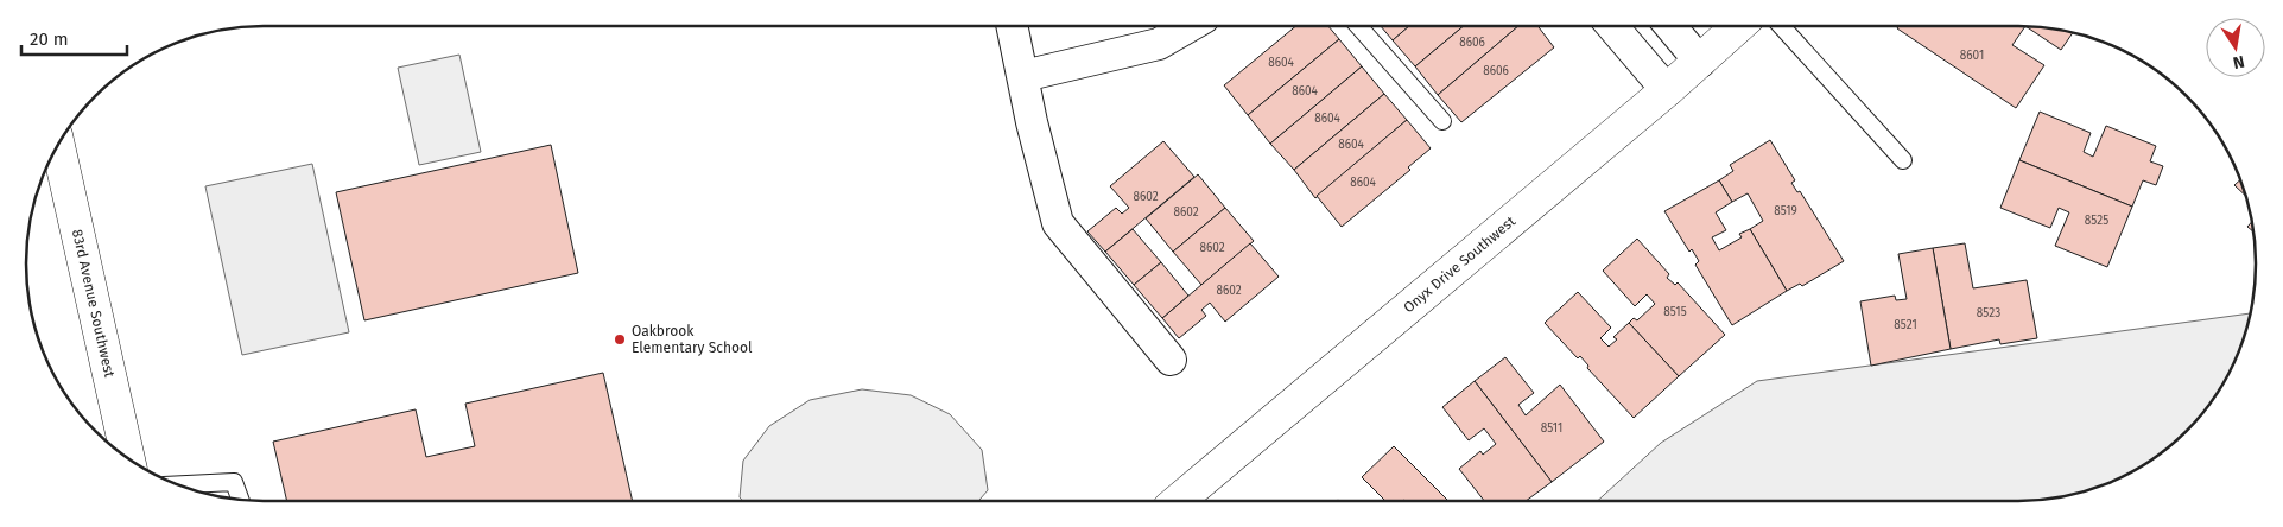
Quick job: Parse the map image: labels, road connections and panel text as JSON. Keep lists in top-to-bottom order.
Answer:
{
  "streets": {
    "street": ["Onyx Drive Southwest", "83rd Avenue Southwest"]
  },
  "places": ["Oakbrook Elementary School"],
  "house_numbers": [
    "8606",
    "8601",
    "8604",
    "8606",
    "8604",
    "8604",
    "8604",
    "8604",
    "8602",
    "8519",
    "8602",
    "8525",
    "8602",
    "8602",
    "8515",
    "8523",
    "8521",
    "8511"
  ],
  "scale_bar": "20 m",
  "north": "bottom"
}
